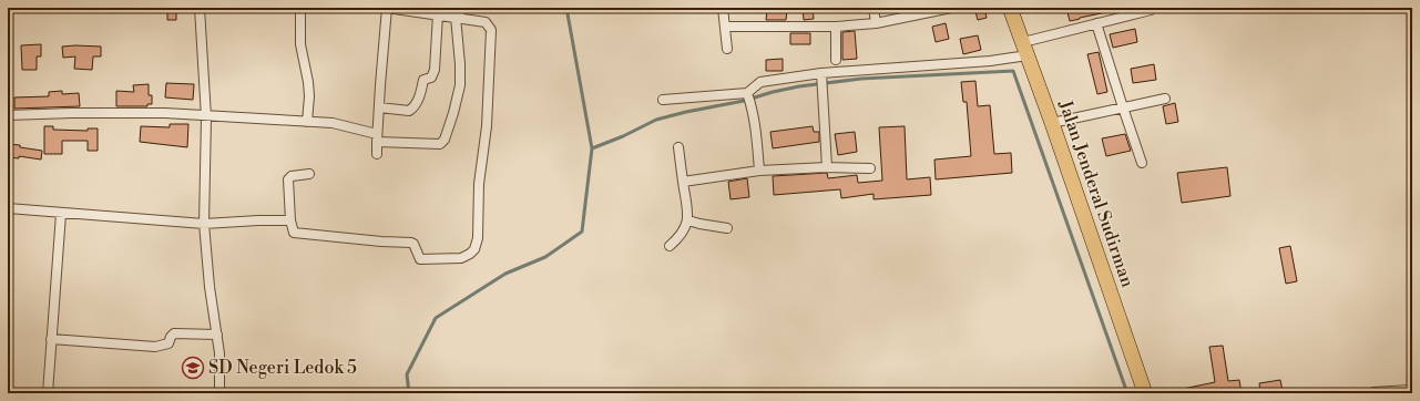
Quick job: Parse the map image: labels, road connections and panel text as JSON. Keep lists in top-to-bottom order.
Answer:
{
  "streets": {
    "main road": ["Jalan Jenderal Sudirman"]
  },
  "places": {
    "school or university": ["SD Negeri Ledok 5"]
  }
}
